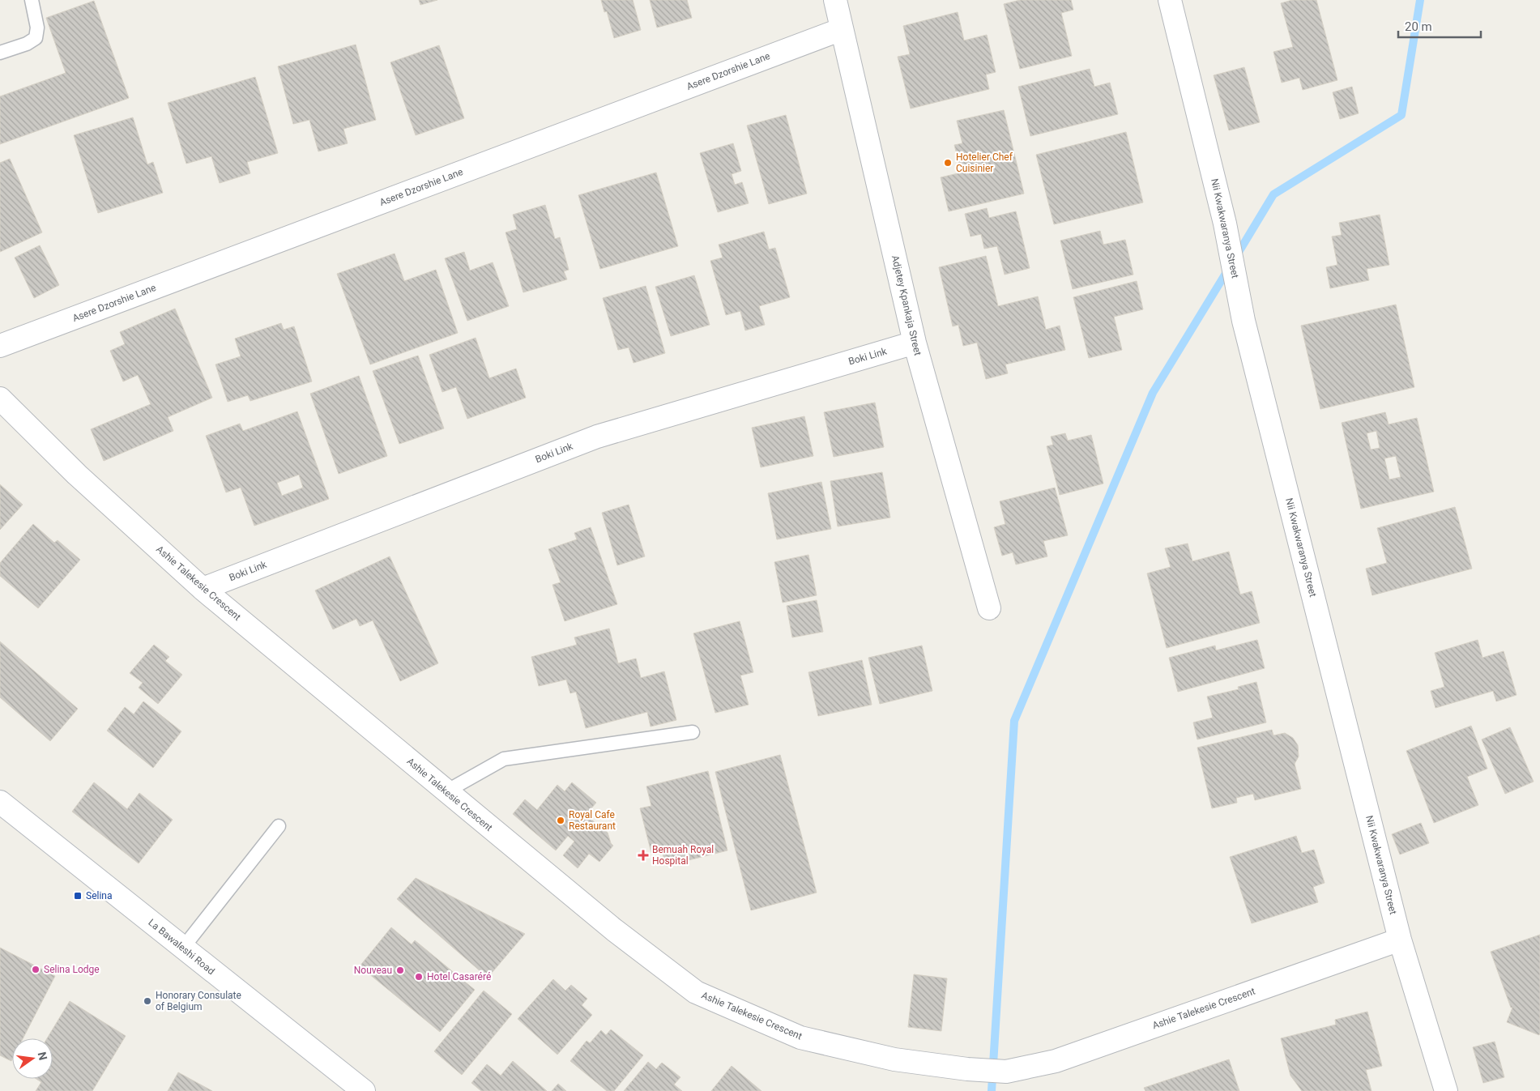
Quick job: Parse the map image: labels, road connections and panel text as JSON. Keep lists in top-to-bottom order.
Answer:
{
  "streets": {
    "street": [
      "Asere Dzorshie Lane",
      "Nii Kwakwaranya Street",
      "Adjetey Kpankaja Street",
      "Boki Link",
      "Ashie Talekesie Crescent",
      "La Bawaleshi Road"
    ]
  },
  "crossings": [
    ["Asere Dzorshie Lane", "Adjetey Kpankaja Street"],
    ["Nii Kwakwaranya Street", "Ashie Talekesie Crescent"],
    ["Adjetey Kpankaja Street", "Boki Link"],
    ["Boki Link", "Ashie Talekesie Crescent"]
  ],
  "places": {
    "other": [
      "Hotelier Chef Cuisinier",
      "Royal Cafe Restaurant",
      "Selina Lodge",
      "Nouveau",
      "Hotel Casaréré",
      "Honorary Consulate of Belgium"
    ],
    "health": ["Bemuah Royal Hospital"],
    "transit": ["Selina"]
  },
  "scale_bar": "20 m",
  "north": "right"
}
